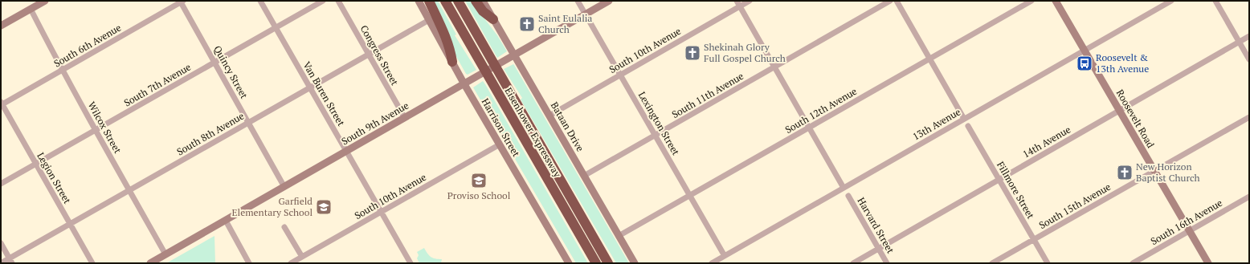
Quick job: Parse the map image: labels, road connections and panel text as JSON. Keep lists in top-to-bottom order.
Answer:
{
  "streets": {
    "highway": ["Eisenhower Expressway"],
    "street": [
      "South 6th Avenue",
      "South 10th Avenue",
      "Congress Street",
      "Quincy Street",
      "South 7th Avenue",
      "Van Buren Street",
      "South 11th Avenue",
      "South 12th Avenue",
      "Roosevelt Road",
      "South 9th Avenue",
      "Lexington Street",
      "13th Avenue",
      "Bataan Drive",
      "Wilcox Street",
      "Harrison Street",
      "South 8th Avenue",
      "14th Avenue",
      "Legion Street",
      "Fillmore Street",
      "South 15th Avenue",
      "South 16th Avenue",
      "Harvard Street"
    ]
  },
  "crossings": [
    ["South 6th Avenue", "Quincy Street"],
    ["South 6th Avenue", "Wilcox Street"],
    ["South 6th Avenue", "Legion Street"],
    ["South 10th Avenue", "Van Buren Street"],
    ["South 10th Avenue", "Lexington Street"],
    ["South 10th Avenue", "Bataan Drive"],
    ["South 10th Avenue", "Harrison Street"],
    ["Congress Street", "South 9th Avenue"],
    ["Congress Street", "South 8th Avenue"],
    ["Quincy Street", "South 7th Avenue"],
    ["Quincy Street", "South 9th Avenue"],
    ["Quincy Street", "South 8th Avenue"],
    ["South 7th Avenue", "Van Buren Street"],
    ["South 7th Avenue", "Wilcox Street"],
    ["South 7th Avenue", "Legion Street"],
    ["Van Buren Street", "South 9th Avenue"],
    ["Van Buren Street", "South 8th Avenue"],
    ["South 11th Avenue", "Lexington Street"],
    ["South 11th Avenue", "Bataan Drive"],
    ["South 12th Avenue", "Lexington Street"],
    ["South 12th Avenue", "Bataan Drive"],
    ["Roosevelt Road", "13th Avenue"],
    ["Roosevelt Road", "14th Avenue"],
    ["Roosevelt Road", "South 15th Avenue"],
    ["Roosevelt Road", "South 16th Avenue"],
    ["South 9th Avenue", "Lexington Street"],
    ["South 9th Avenue", "Bataan Drive"],
    ["South 9th Avenue", "Wilcox Street"],
    ["South 9th Avenue", "Harrison Street"],
    ["Lexington Street", "13th Avenue"],
    ["Wilcox Street", "South 8th Avenue"],
    ["Harrison Street", "South 8th Avenue"],
    ["South 8th Avenue", "Legion Street"],
    ["14th Avenue", "Fillmore Street"],
    ["14th Avenue", "Harvard Street"],
    ["Fillmore Street", "South 15th Avenue"]
  ],
  "places": {
    "church": ["Saint Eulalia Church", "Shekinah Glory Full Gospel Church", "New Horizon Baptist Church"],
    "bus stop": ["Roosevelt & 13th Avenue"],
    "school or university": ["Proviso School", "Garfield Elementary School"]
  }
}
